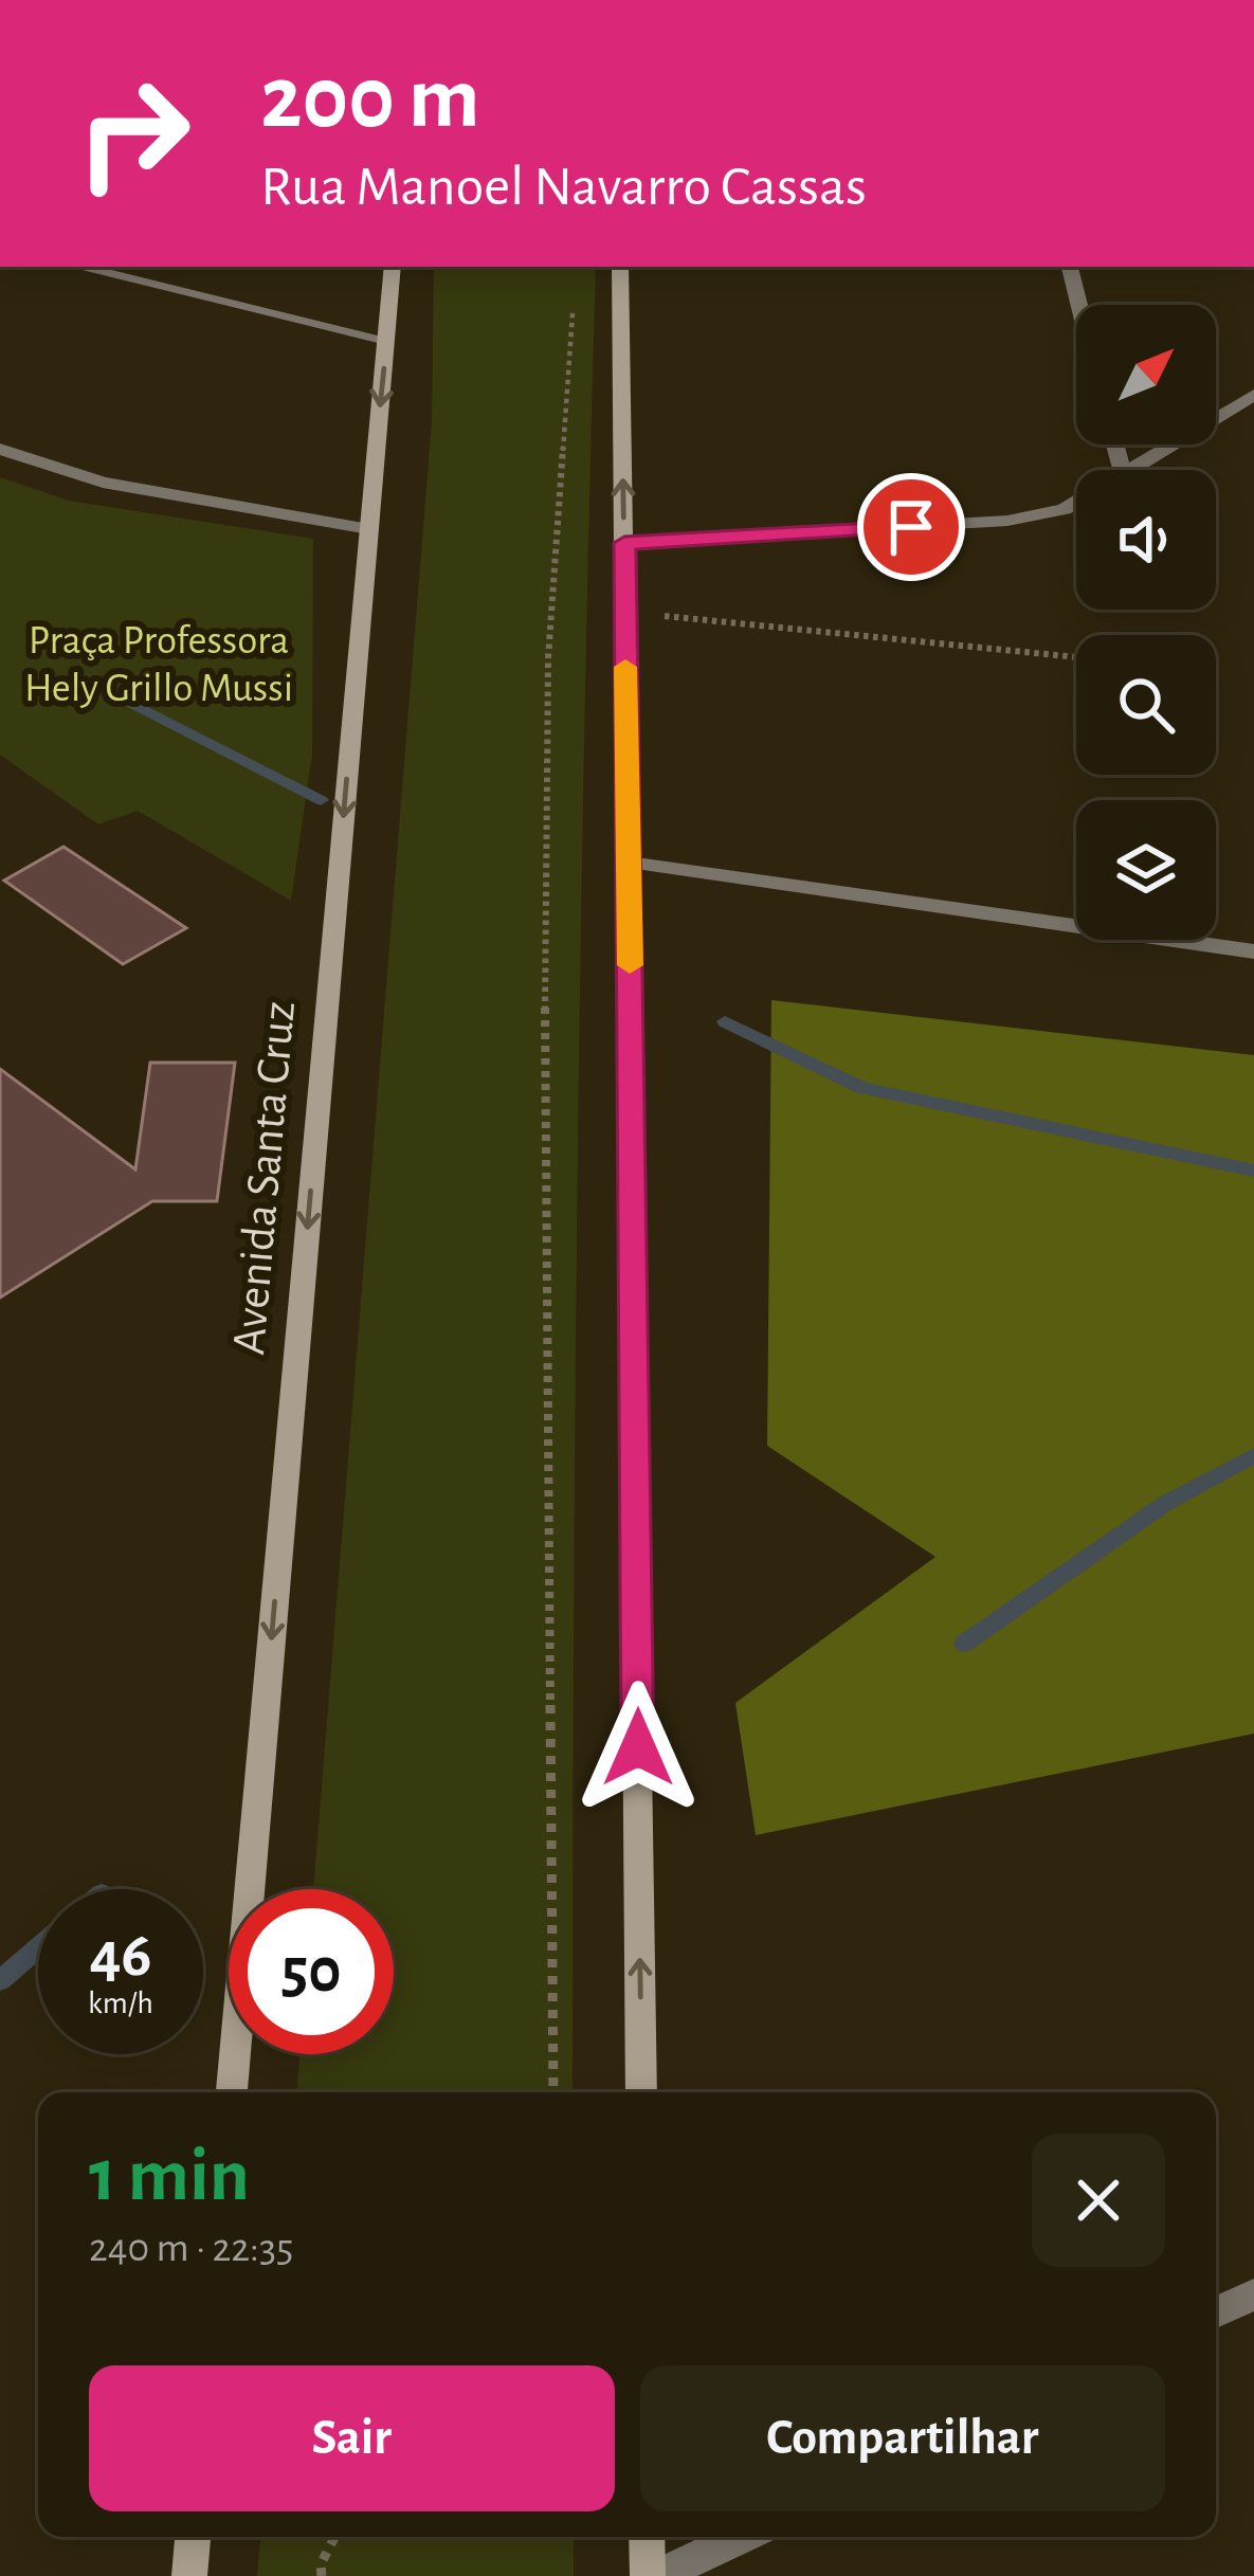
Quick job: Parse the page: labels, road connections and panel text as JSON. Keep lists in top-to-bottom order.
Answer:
{
  "streets": {
    "main road": ["Avenida Santa Cruz"]
  },
  "one_way": ["Avenida Santa Cruz"],
  "parks": ["Praça Professora Hely Grillo Mussi"],
  "north": "top right",
  "page": {
    "turn": ["200 m", "Rua Manoel Navarro Cassas"],
    "speed": "46 km/h",
    "limit": "50",
    "heading": ["1 min", "240 m · 22:35"],
    "buttons": ["Sair", "Compartilhar"]
  }
}
